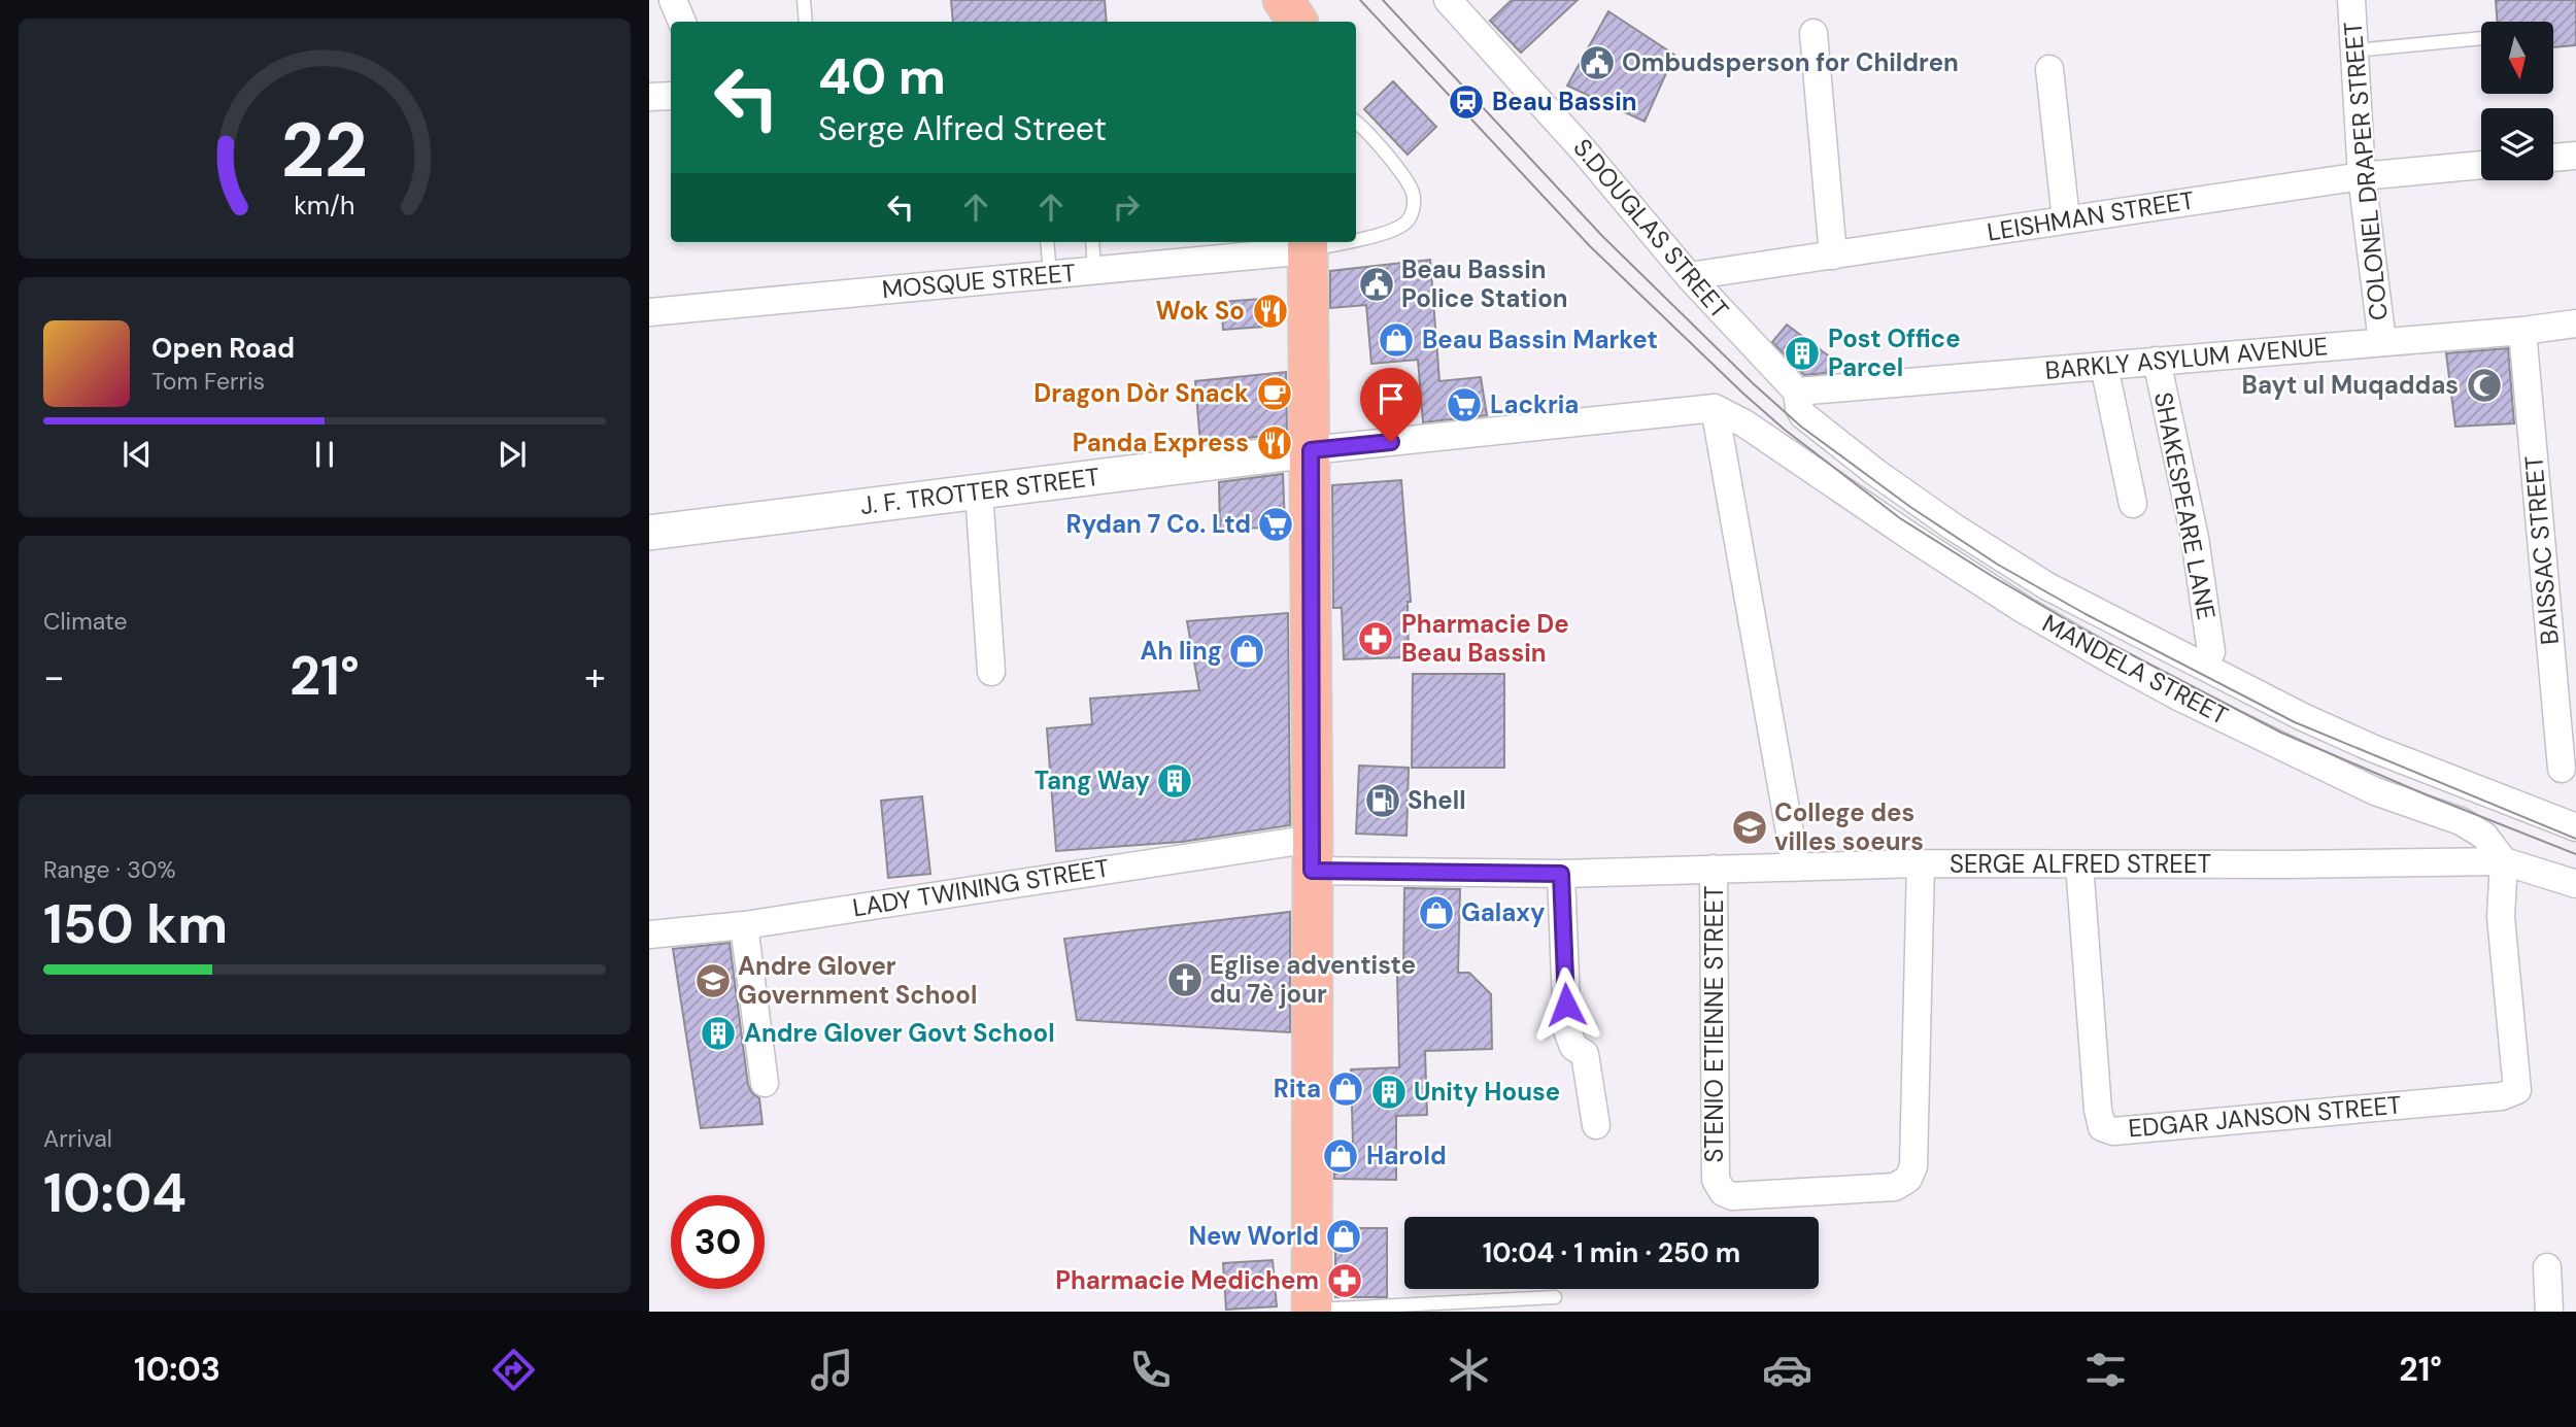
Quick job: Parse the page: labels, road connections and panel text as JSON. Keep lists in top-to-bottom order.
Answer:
{
  "streets": {
    "street": [
      "COLONEL DRAPER STREET",
      "LEISHMAN STREET",
      "S.DOUGLAS STREET",
      "MOSQUE STREET",
      "BARKLY ASYLUM AVENUE",
      "J. F. TROTTER STREET",
      "SHAKESPEARE LANE",
      "BAISSAC STREET",
      "MANDELA STREET",
      "SERGE ALFRED STREET",
      "LADY TWINING STREET",
      "STENIO ETIENNE STREET",
      "EDGAR JANSON STREET"
    ]
  },
  "crossings": [
    ["COLONEL DRAPER STREET", "LEISHMAN STREET"],
    ["COLONEL DRAPER STREET", "BARKLY ASYLUM AVENUE"],
    ["LEISHMAN STREET", "S.DOUGLAS STREET"],
    ["S.DOUGLAS STREET", "BARKLY ASYLUM AVENUE"],
    ["BARKLY ASYLUM AVENUE", "SHAKESPEARE LANE"],
    ["BARKLY ASYLUM AVENUE", "BAISSAC STREET"],
    ["MANDELA STREET", "SERGE ALFRED STREET"],
    ["MANDELA STREET", "EDGAR JANSON STREET"],
    ["SERGE ALFRED STREET", "LADY TWINING STREET"],
    ["SERGE ALFRED STREET", "STENIO ETIENNE STREET"],
    ["SERGE ALFRED STREET", "EDGAR JANSON STREET"]
  ],
  "places": {
    "public building": ["Ombudsperson for Children", "Beau Bassin Police Station"],
    "station": ["Beau Bassin"],
    "restaurant": ["Wok So", "Panda Express"],
    "shop": [
      "Beau Bassin Market",
      "Ah ling",
      "Galaxy",
      "Rita",
      "Harold",
      "New World"
    ],
    "building": [
      "Post Office Parcel",
      "Tang Way",
      "Andre Glover Govt School",
      "Unity House"
    ],
    "mosque": ["Bayt ul Muqaddas"],
    "cafe": ["Dragon Dòr Snack"],
    "supermarket": ["Lackria", "Rydan 7 Co. Ltd"],
    "pharmacy": ["Pharmacie De Beau Bassin", "Pharmacie Medichem"],
    "fuel station": ["Shell"],
    "school or university": ["College des villes soeurs", "Andre Glover Government School"],
    "church": ["Eglise adventiste du 7è jour"]
  },
  "north": "bottom",
  "page": {
    "turn": ["40 m", "Serge Alfred Street"],
    "song": ["Open Road", "Tom Ferris"],
    "tile": [
      "Climate",
      ["Range · 30%", "150 km"],
      ["Arrival", "10:04"]
    ],
    "heat": ["−", "21°", "+"],
    "limit": "30",
    "trip": "10:04 · 1 min · 250 m",
    "tabs": ["10:03", "21°"],
    "gauge": ["22", "km/h"]
  }
}
